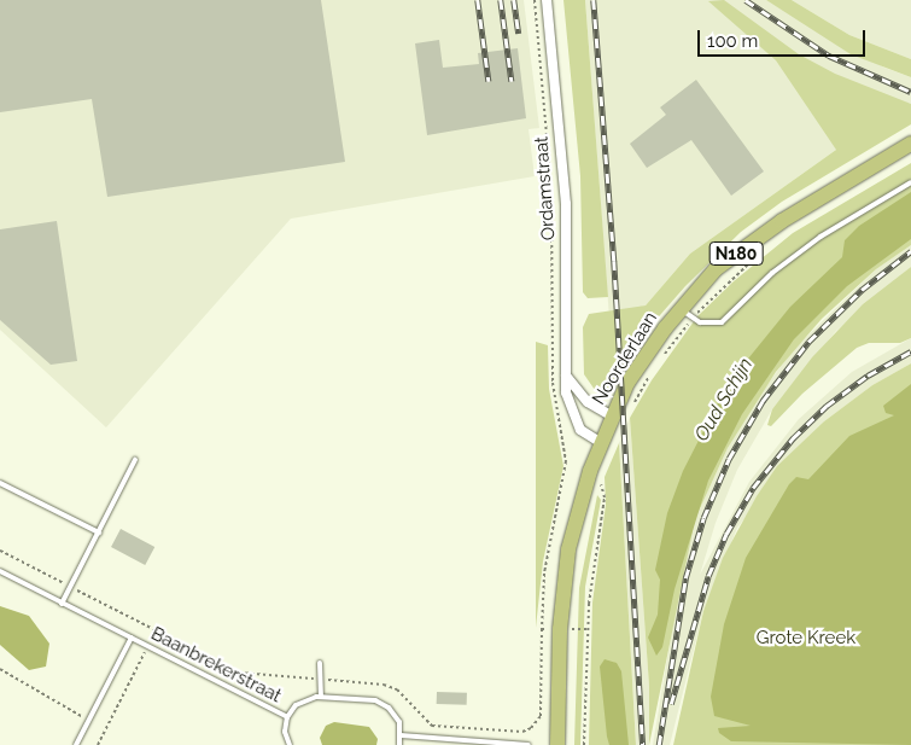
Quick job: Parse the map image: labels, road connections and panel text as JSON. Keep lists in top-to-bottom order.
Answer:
{
  "streets": {
    "main road": ["N180", "Noorderlaan"],
    "street": ["Ordamstraat"],
    "lane": ["Baanbrekerstraat"]
  },
  "crossings": [
    ["Ordamstraat", "Noorderlaan"]
  ],
  "water": ["Oud Schijn"],
  "parks": ["Grote Kreek"],
  "scale_bar": "100 m"
}
